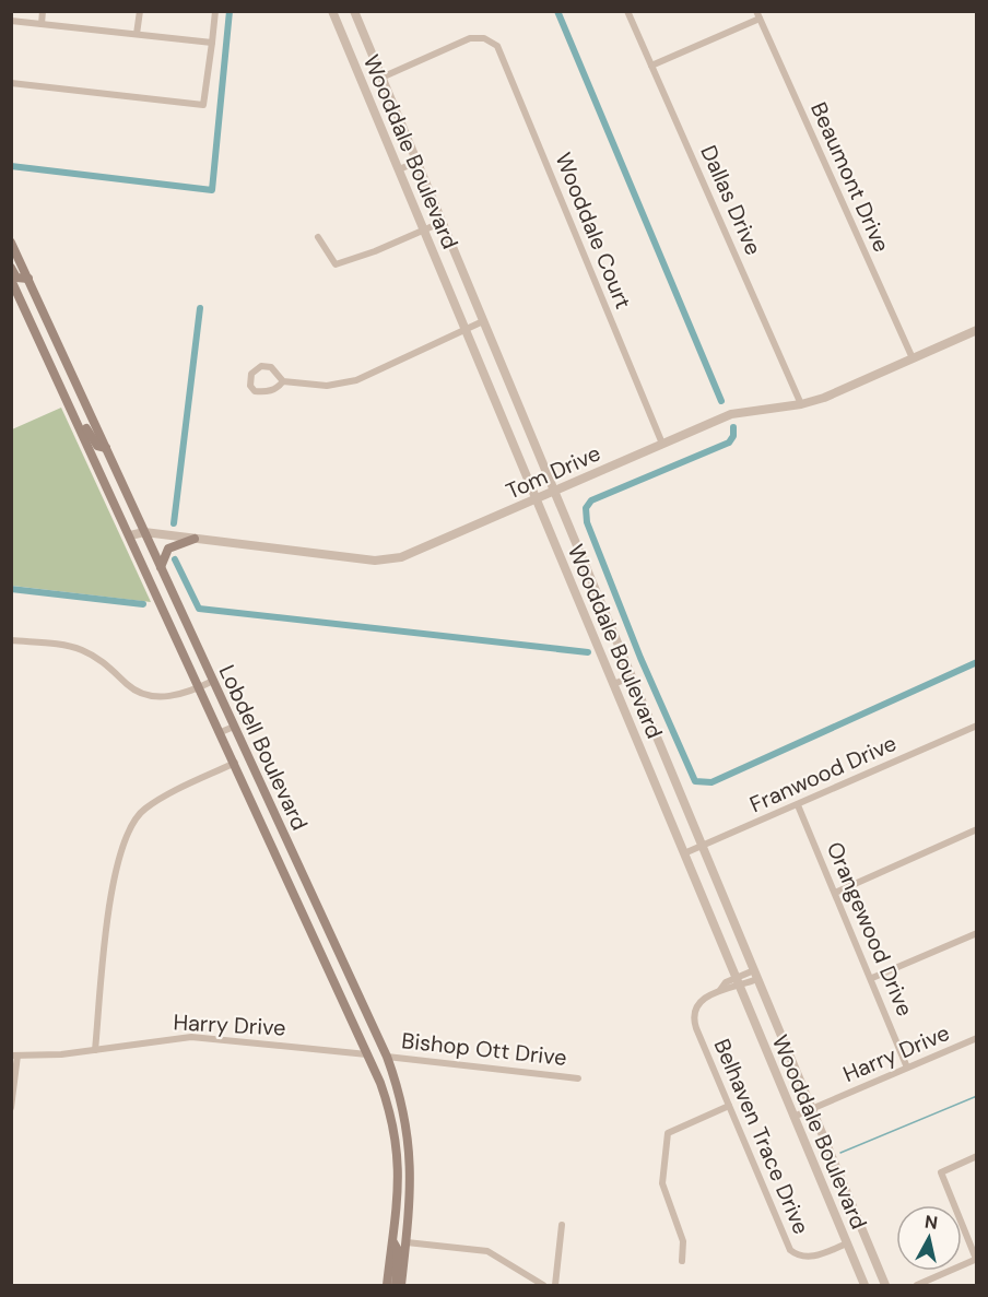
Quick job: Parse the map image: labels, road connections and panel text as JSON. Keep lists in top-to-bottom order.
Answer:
{
  "streets": {
    "main road": ["Lobdell Boulevard"],
    "street": [
      "Wooddale Boulevard",
      "Beaumont Drive",
      "Dallas Drive",
      "Wooddale Court",
      "Tom Drive",
      "Franwood Drive",
      "Orangewood Drive",
      "Harry Drive",
      "Bishop Ott Drive",
      "Belhaven Trace Drive"
    ]
  },
  "crossings": [
    ["Wooddale Boulevard", "Wooddale Court"],
    ["Wooddale Boulevard", "Tom Drive"],
    ["Wooddale Boulevard", "Franwood Drive"],
    ["Wooddale Boulevard", "Harry Drive"],
    ["Wooddale Boulevard", "Belhaven Trace Drive"],
    ["Beaumont Drive", "Tom Drive"],
    ["Dallas Drive", "Tom Drive"],
    ["Wooddale Court", "Tom Drive"],
    ["Tom Drive", "Lobdell Boulevard"],
    ["Lobdell Boulevard", "Harry Drive"],
    ["Lobdell Boulevard", "Bishop Ott Drive"],
    ["Franwood Drive", "Orangewood Drive"],
    ["Orangewood Drive", "Harry Drive"]
  ],
  "north": "top"
}
